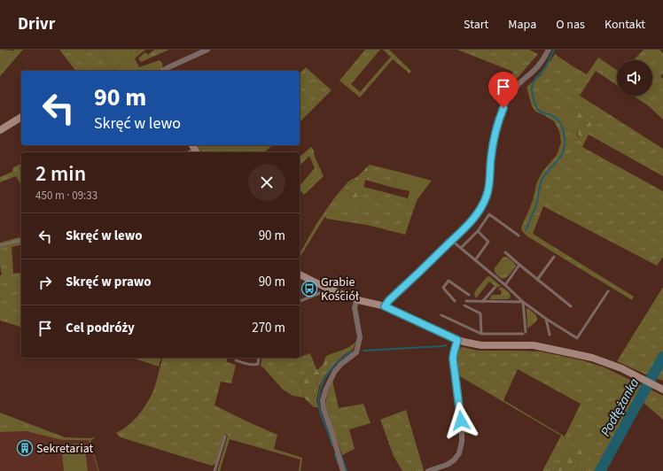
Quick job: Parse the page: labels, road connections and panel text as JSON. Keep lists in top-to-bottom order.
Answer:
{
  "water": ["Podłężanka"],
  "places": {
    "bus stop": ["Grabie Kościół"],
    "building": ["Sekretariat"]
  },
  "page": {
    "header": "Drivr",
    "nav": [
      "Start",
      "Mapa",
      "O nas",
      "Kontakt"
    ],
    "turn": ["90 m", "Skręć w lewo"],
    "heading": ["2 min", "450 m · 09:33"],
    "list": [
      {
        "name": "Skręć w lewo",
        "value": "90 m"
      },
      {
        "name": "Skręć w prawo",
        "value": "90 m"
      },
      {
        "name": "Cel podróży",
        "value": "270 m"
      }
    ]
  }
}
